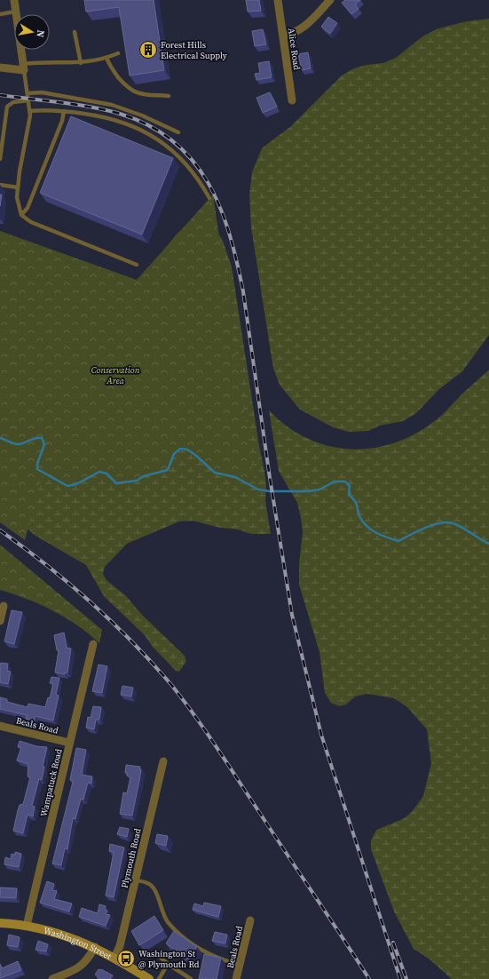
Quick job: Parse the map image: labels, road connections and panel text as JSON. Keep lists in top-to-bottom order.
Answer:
{
  "streets": {
    "main road": ["Washington Street"],
    "street": [
      "Alice Road",
      "Beals Road",
      "Wampatuck Road",
      "Plymouth Road"
    ]
  },
  "crossings": [
    ["Beals Road", "Wampatuck Road"],
    ["Wampatuck Road", "Washington Street"],
    ["Plymouth Road", "Washington Street"]
  ],
  "parks": ["Conservation Area"],
  "places": {
    "building": ["Forest Hills Electrical Supply"],
    "bus stop": ["Washington St @ Plymouth Rd"]
  },
  "north": "right"
}
